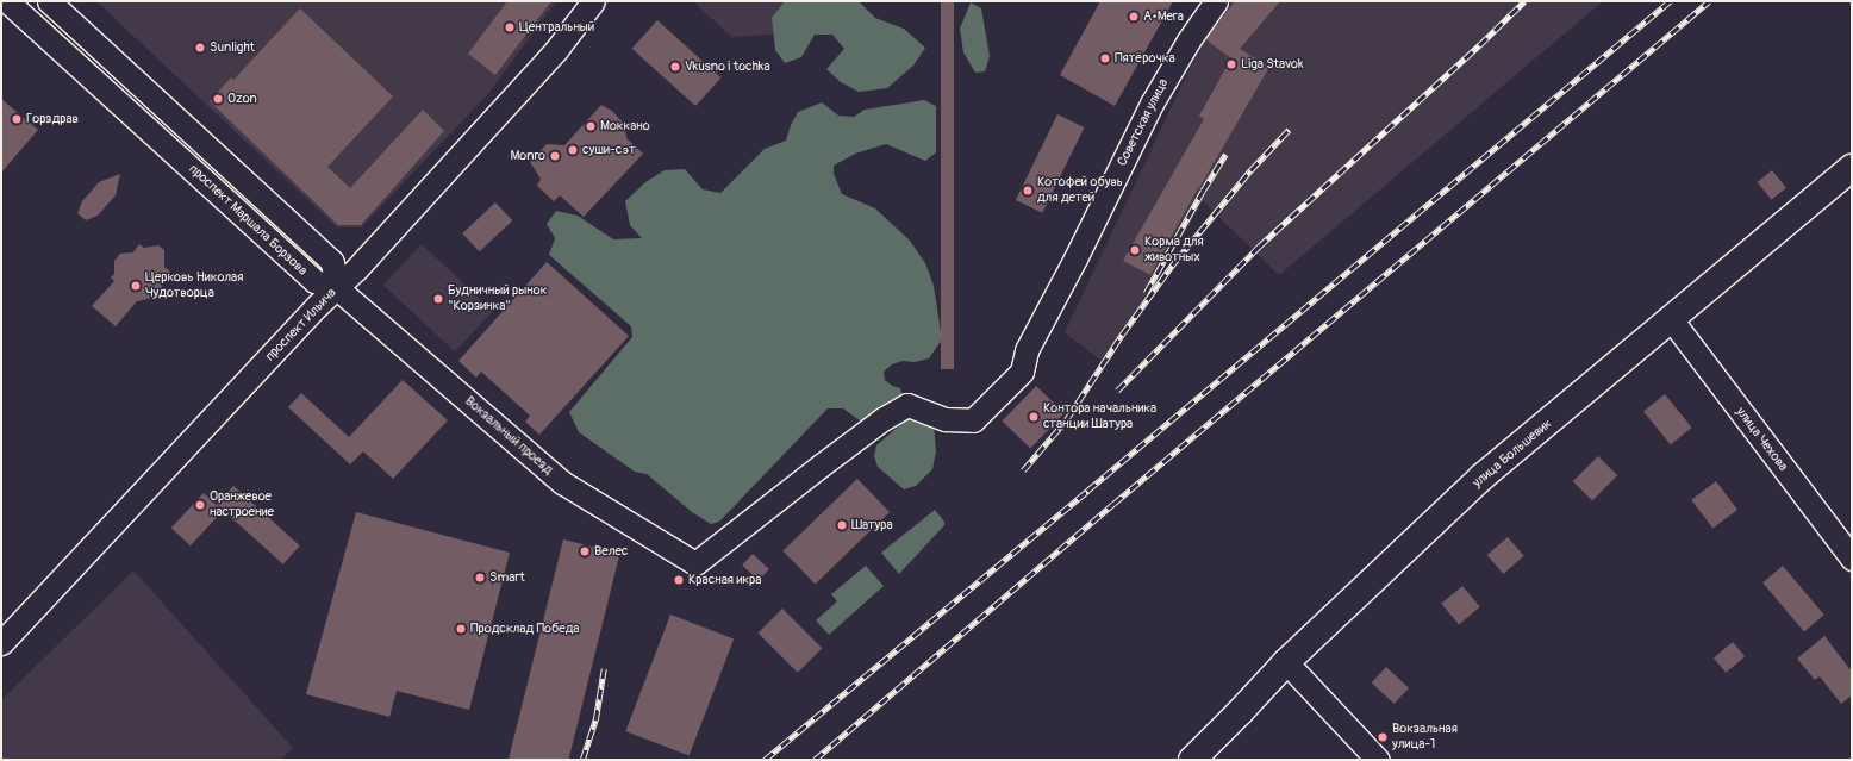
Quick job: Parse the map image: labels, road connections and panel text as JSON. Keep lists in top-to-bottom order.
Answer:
{
  "streets": {
    "main road": ["улица Большевик"],
    "street": [
      "Советская улица",
      "проспект Маршала Борзова",
      "проспект Ильича",
      "Вокзальный проезд",
      "улица Чехова"
    ]
  },
  "crossings": [
    ["Советская улица", "Вокзальный проезд"],
    ["проспект Маршала Борзова", "проспект Ильича"],
    ["проспект Маршала Борзова", "Вокзальный проезд"],
    ["проспект Ильича", "Вокзальный проезд"],
    ["улица Чехова", "улица Большевик"]
  ],
  "places": [
    "А•Мега",
    "Центральный",
    "Sunlight",
    "Пятёрочка",
    "Liga Stavok",
    "Vkusno i tochka",
    "Ozon",
    "Горздрав",
    "Моккано",
    "суши-сэт",
    "Monro",
    "Котофей обувь для детей",
    "Корма для животных",
    "Церковь Николая Чудотворца",
    "Будничный рынок \"Корзинка\"",
    "Контора начальника станции Шатура",
    "Оранжевое настроение",
    "Шатура",
    "Велес",
    "Smart",
    "Красная икра",
    "Продсклад Победа",
    "Вокзальная улица-1"
  ]
}
